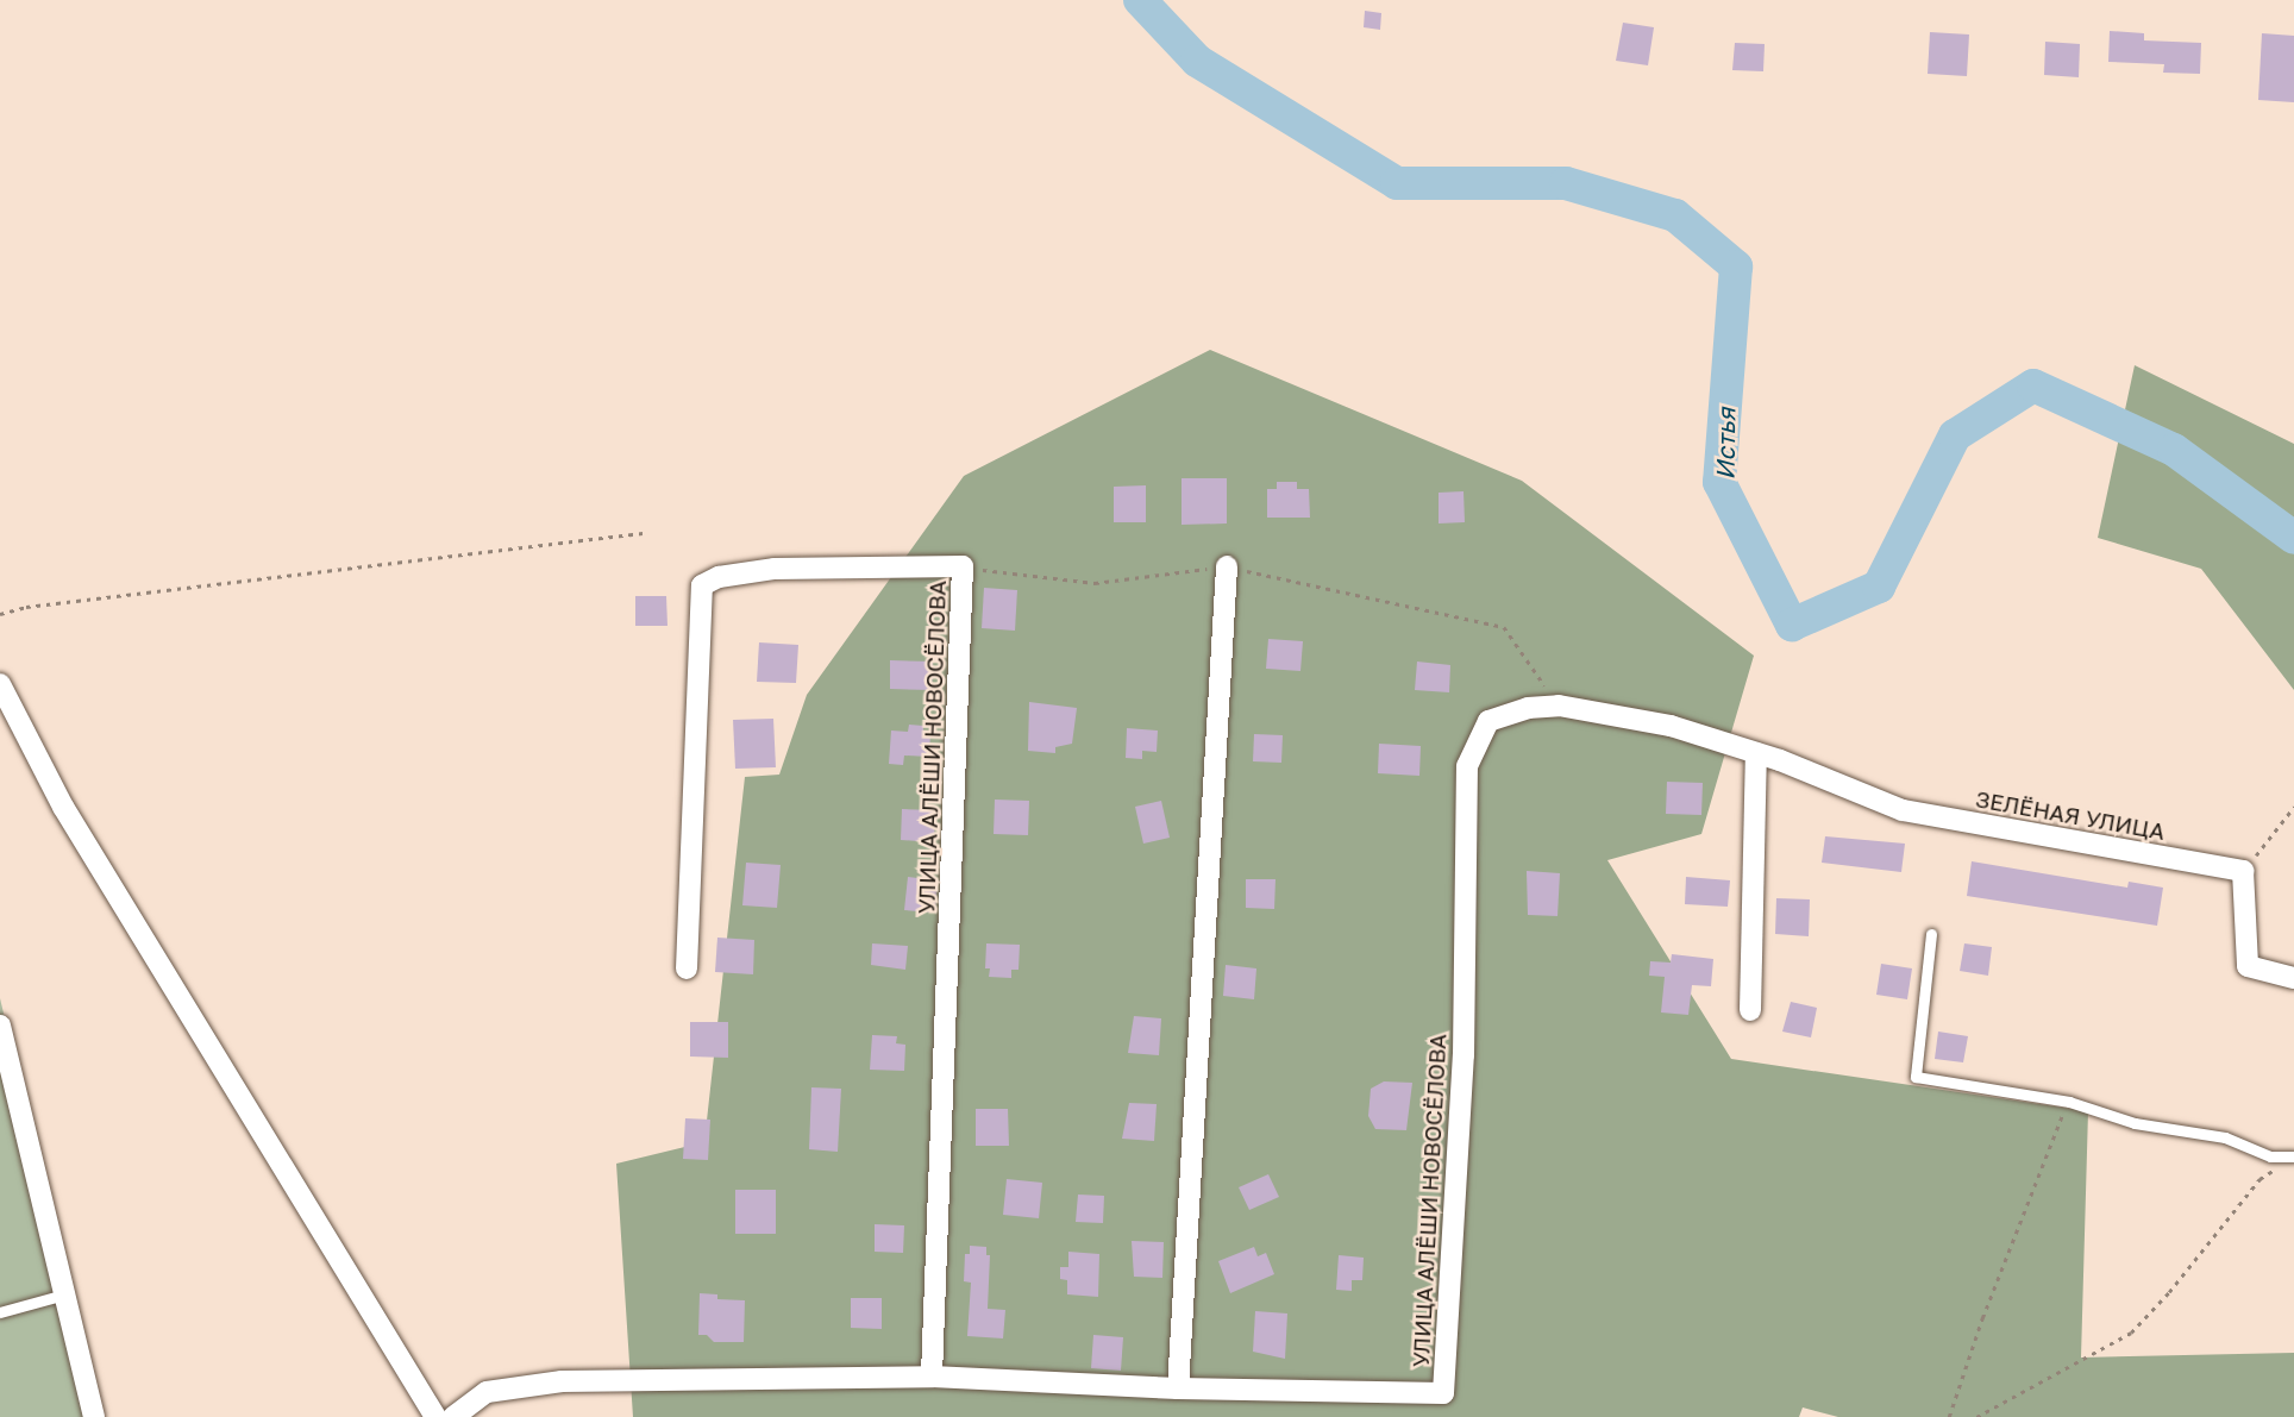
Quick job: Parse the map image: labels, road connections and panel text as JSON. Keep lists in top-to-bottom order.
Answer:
{
  "streets": {
    "street": ["УЛИЦА АЛЁШИ НОВОСЁЛОВА", "ЗЕЛЁНАЯ УЛИЦА"]
  },
  "crossings": [
    ["УЛИЦА АЛЁШИ НОВОСЁЛОВА", "ЗЕЛЁНАЯ УЛИЦА"]
  ],
  "water": ["Истья"]
}
